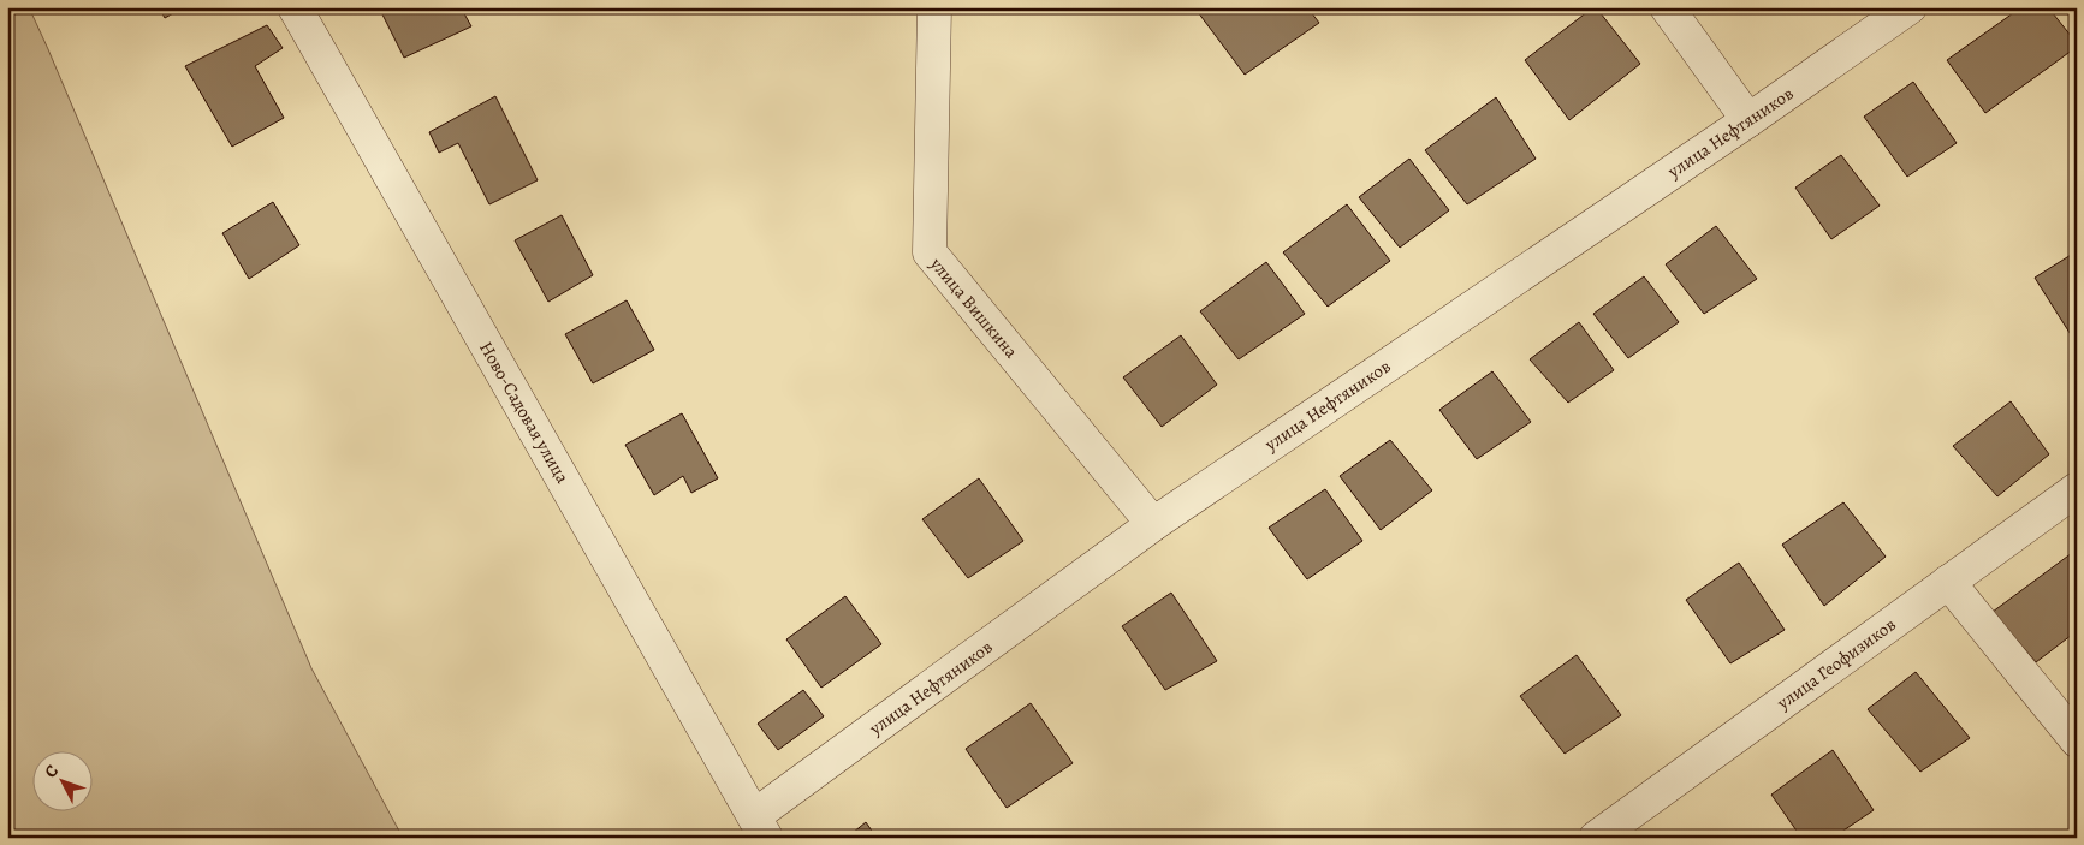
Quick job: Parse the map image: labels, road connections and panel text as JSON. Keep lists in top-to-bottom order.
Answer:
{
  "streets": {
    "street": [
      "улица Нефтяников",
      "улица Вишкина",
      "Ново-Садовая улица",
      "улица Геофизиков"
    ]
  },
  "crossings": [
    ["улица Нефтяников", "улица Вишкина"],
    ["улица Нефтяников", "Ново-Садовая улица"]
  ],
  "north": "top left"
}
